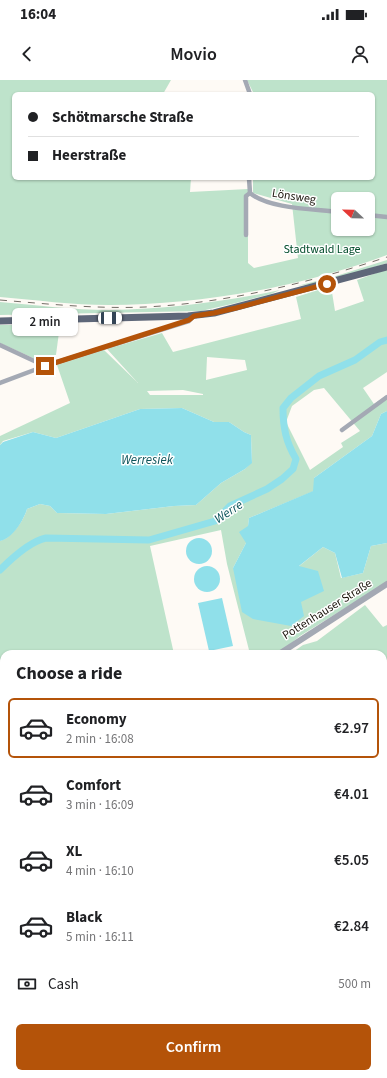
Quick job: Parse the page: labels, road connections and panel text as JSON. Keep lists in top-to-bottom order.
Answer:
{
  "streets": {
    "street": ["Lönsweg", "Pottenhauser Straße"]
  },
  "water": ["Werresiek", "Werre"],
  "parks": ["Stadtwald Lage"],
  "north": "left",
  "page": {
    "status": "16:04",
    "header": "Movio",
    "banner": ["Schötmarsche Straße", "Heerstraße"],
    "bubble": "2 min",
    "heading": "Choose a ride",
    "list": [
      {
        "name": "Economy",
        "note": "2 min · 16:08",
        "value": "€2.97"
      },
      {
        "name": "Comfort",
        "note": "3 min · 16:09",
        "value": "€4.01"
      },
      {
        "name": "XL",
        "note": "4 min · 16:10",
        "value": "€5.05"
      },
      {
        "name": "Black",
        "note": "5 min · 16:11",
        "value": "€2.84"
      }
    ],
    "pay": ["Cash", "500 m"],
    "buttons": "Confirm"
  }
}
